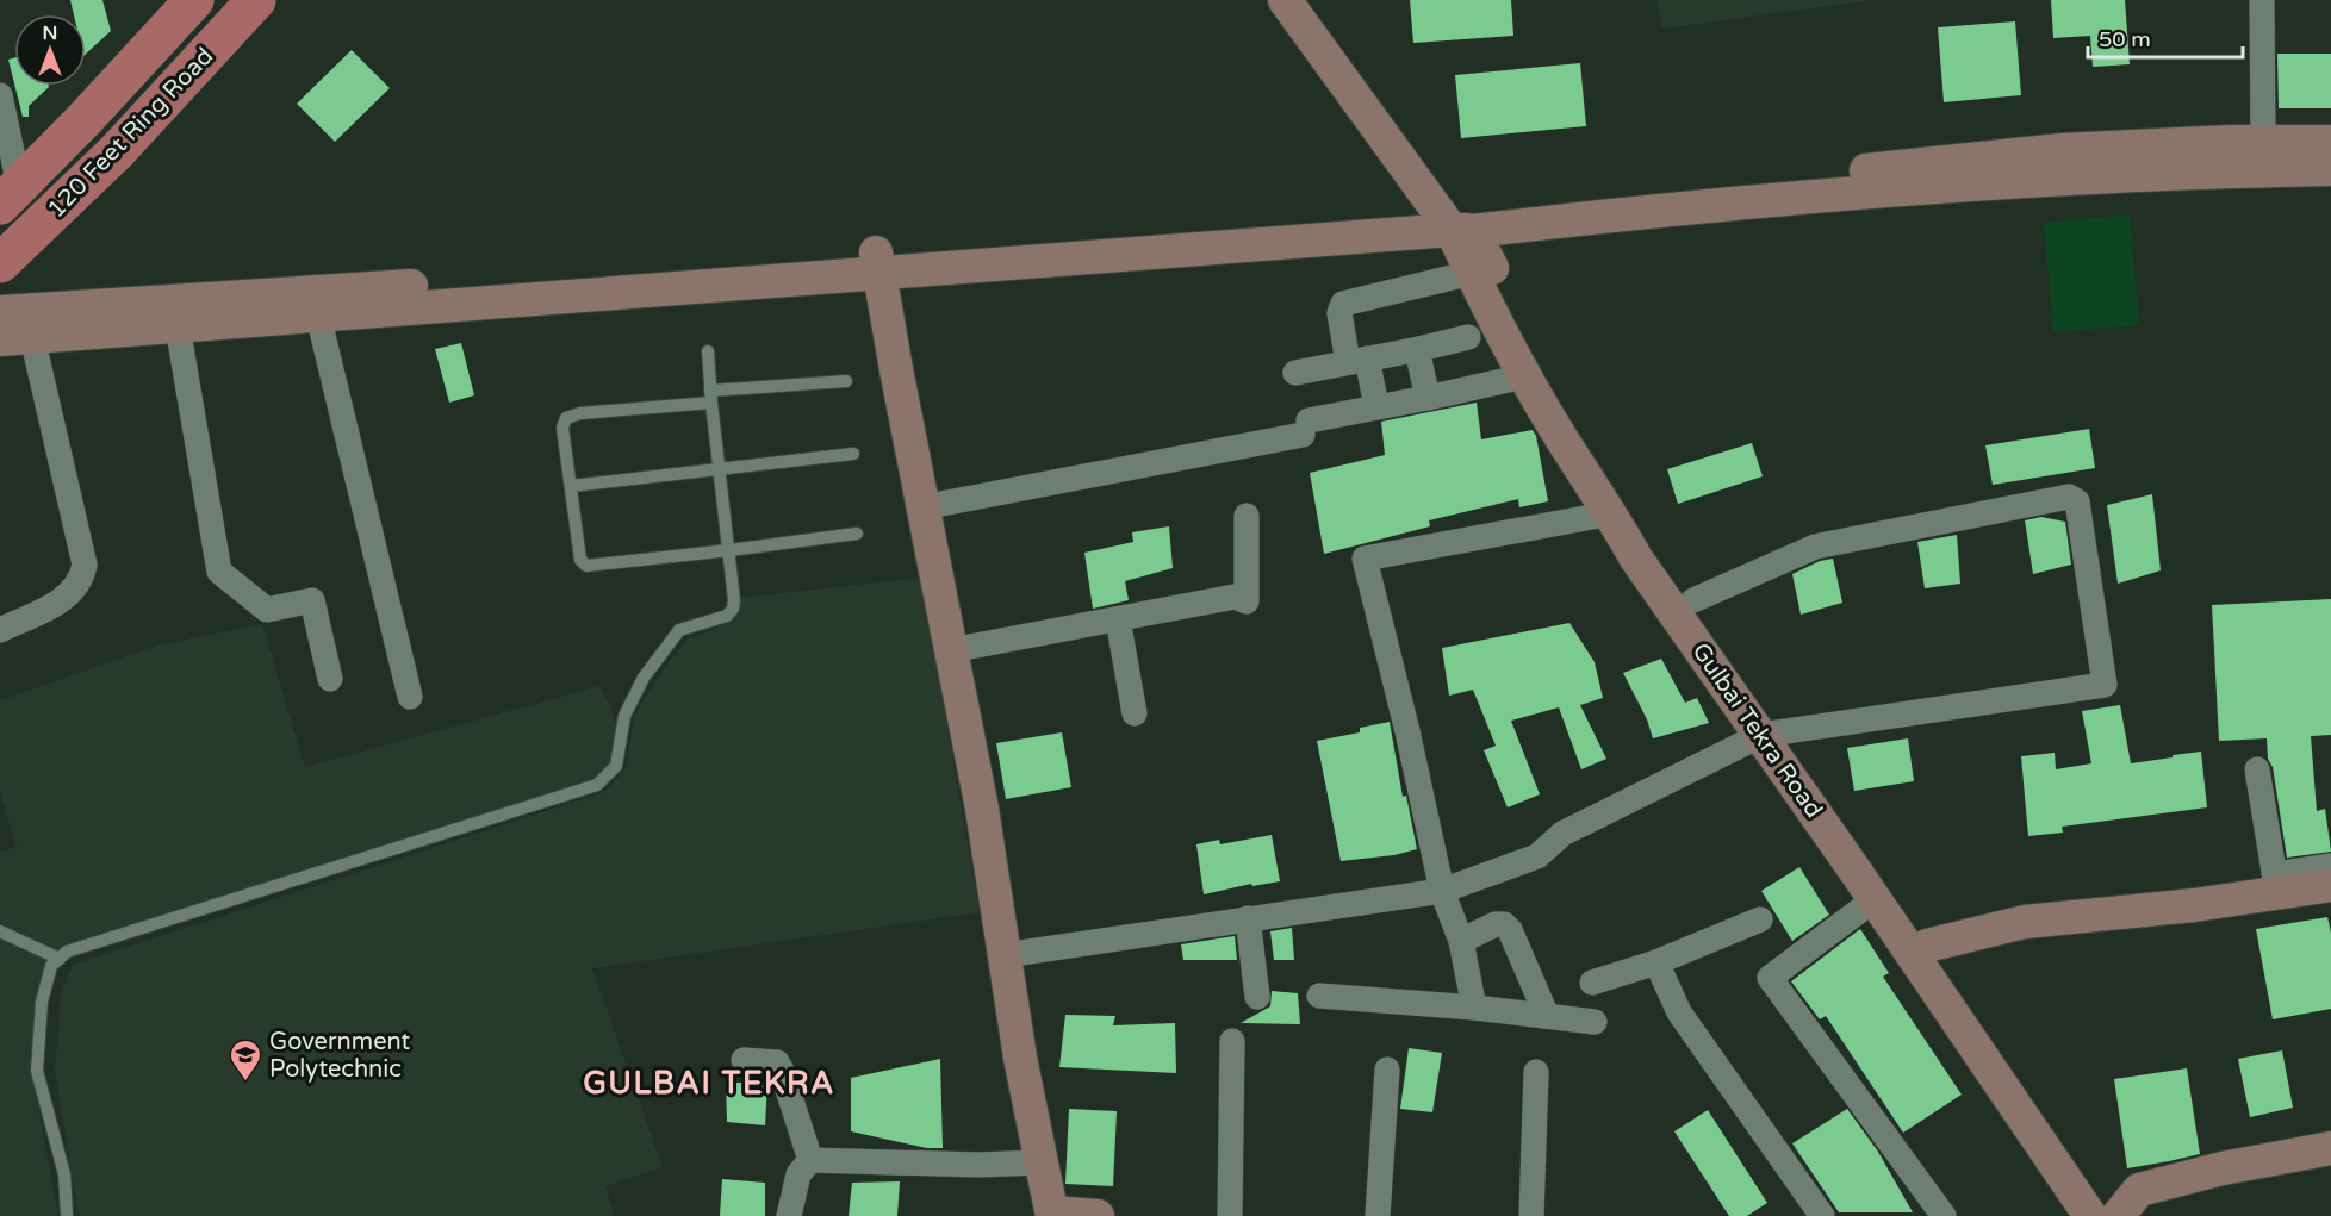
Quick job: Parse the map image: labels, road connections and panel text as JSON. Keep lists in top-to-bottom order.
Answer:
{
  "streets": {
    "main road": ["120 Feet Ring Road", "Gulbai Tekra Road"]
  },
  "districts": ["GULBAI TEKRA"],
  "places": {
    "school or university": ["Government Polytechnic"]
  },
  "scale_bar": "50 m",
  "north": "top"
}
